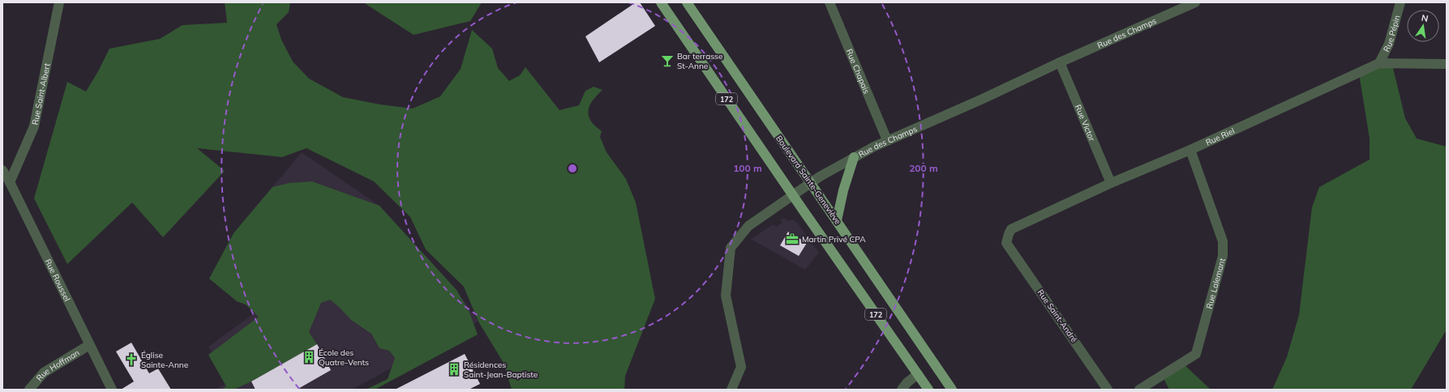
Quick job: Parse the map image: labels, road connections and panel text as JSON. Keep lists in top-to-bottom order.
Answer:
{
  "streets": {
    "main road": ["172", "Boulevard Sainte-Geneviève"],
    "street": [
      "Rue des Champs",
      "Rue Pépin",
      "Rue Chapais",
      "Rue Saint-Albert",
      "Rue Victor",
      "Rue Riel",
      "Rue Roussel",
      "Rue Lalemant",
      "Rue Saint-André",
      "Rue Hoffman"
    ]
  },
  "crossings": [
    ["Rue des Champs", "Rue Chapais"],
    ["Rue des Champs", "172"],
    ["Rue des Champs", "Rue Victor"],
    ["Rue des Champs", "Boulevard Sainte-Geneviève"],
    ["Rue Pépin", "Rue Riel"],
    ["Rue Saint-Albert", "Rue Roussel"],
    ["Rue Victor", "Rue Riel"],
    ["Rue Riel", "Rue Lalemant"],
    ["Rue Riel", "Rue Saint-André"],
    ["Rue Roussel", "Rue Hoffman"]
  ],
  "places": {
    "bar": ["Bar terrasse St-Anne"],
    "office": ["Martin Privé CPA"],
    "building": ["École des Quatre-Vents", "Résidences Saint-Jean-Baptiste"],
    "church": ["Église Sainte-Anne"]
  },
  "north": "top",
  "rings": ["100 m", "200 m"]
}
